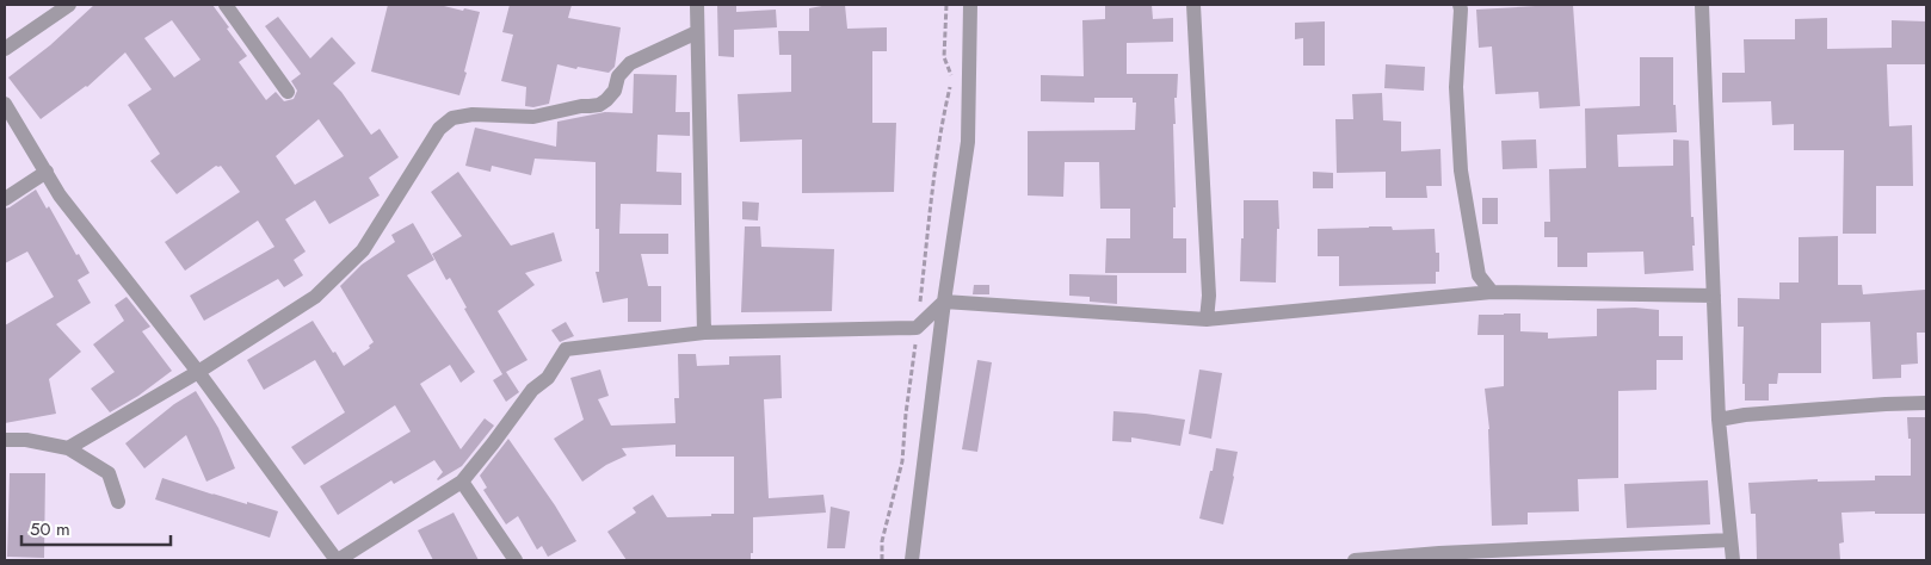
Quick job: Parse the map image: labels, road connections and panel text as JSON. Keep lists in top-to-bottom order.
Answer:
{
  "scale_bar": "50 m"
}
